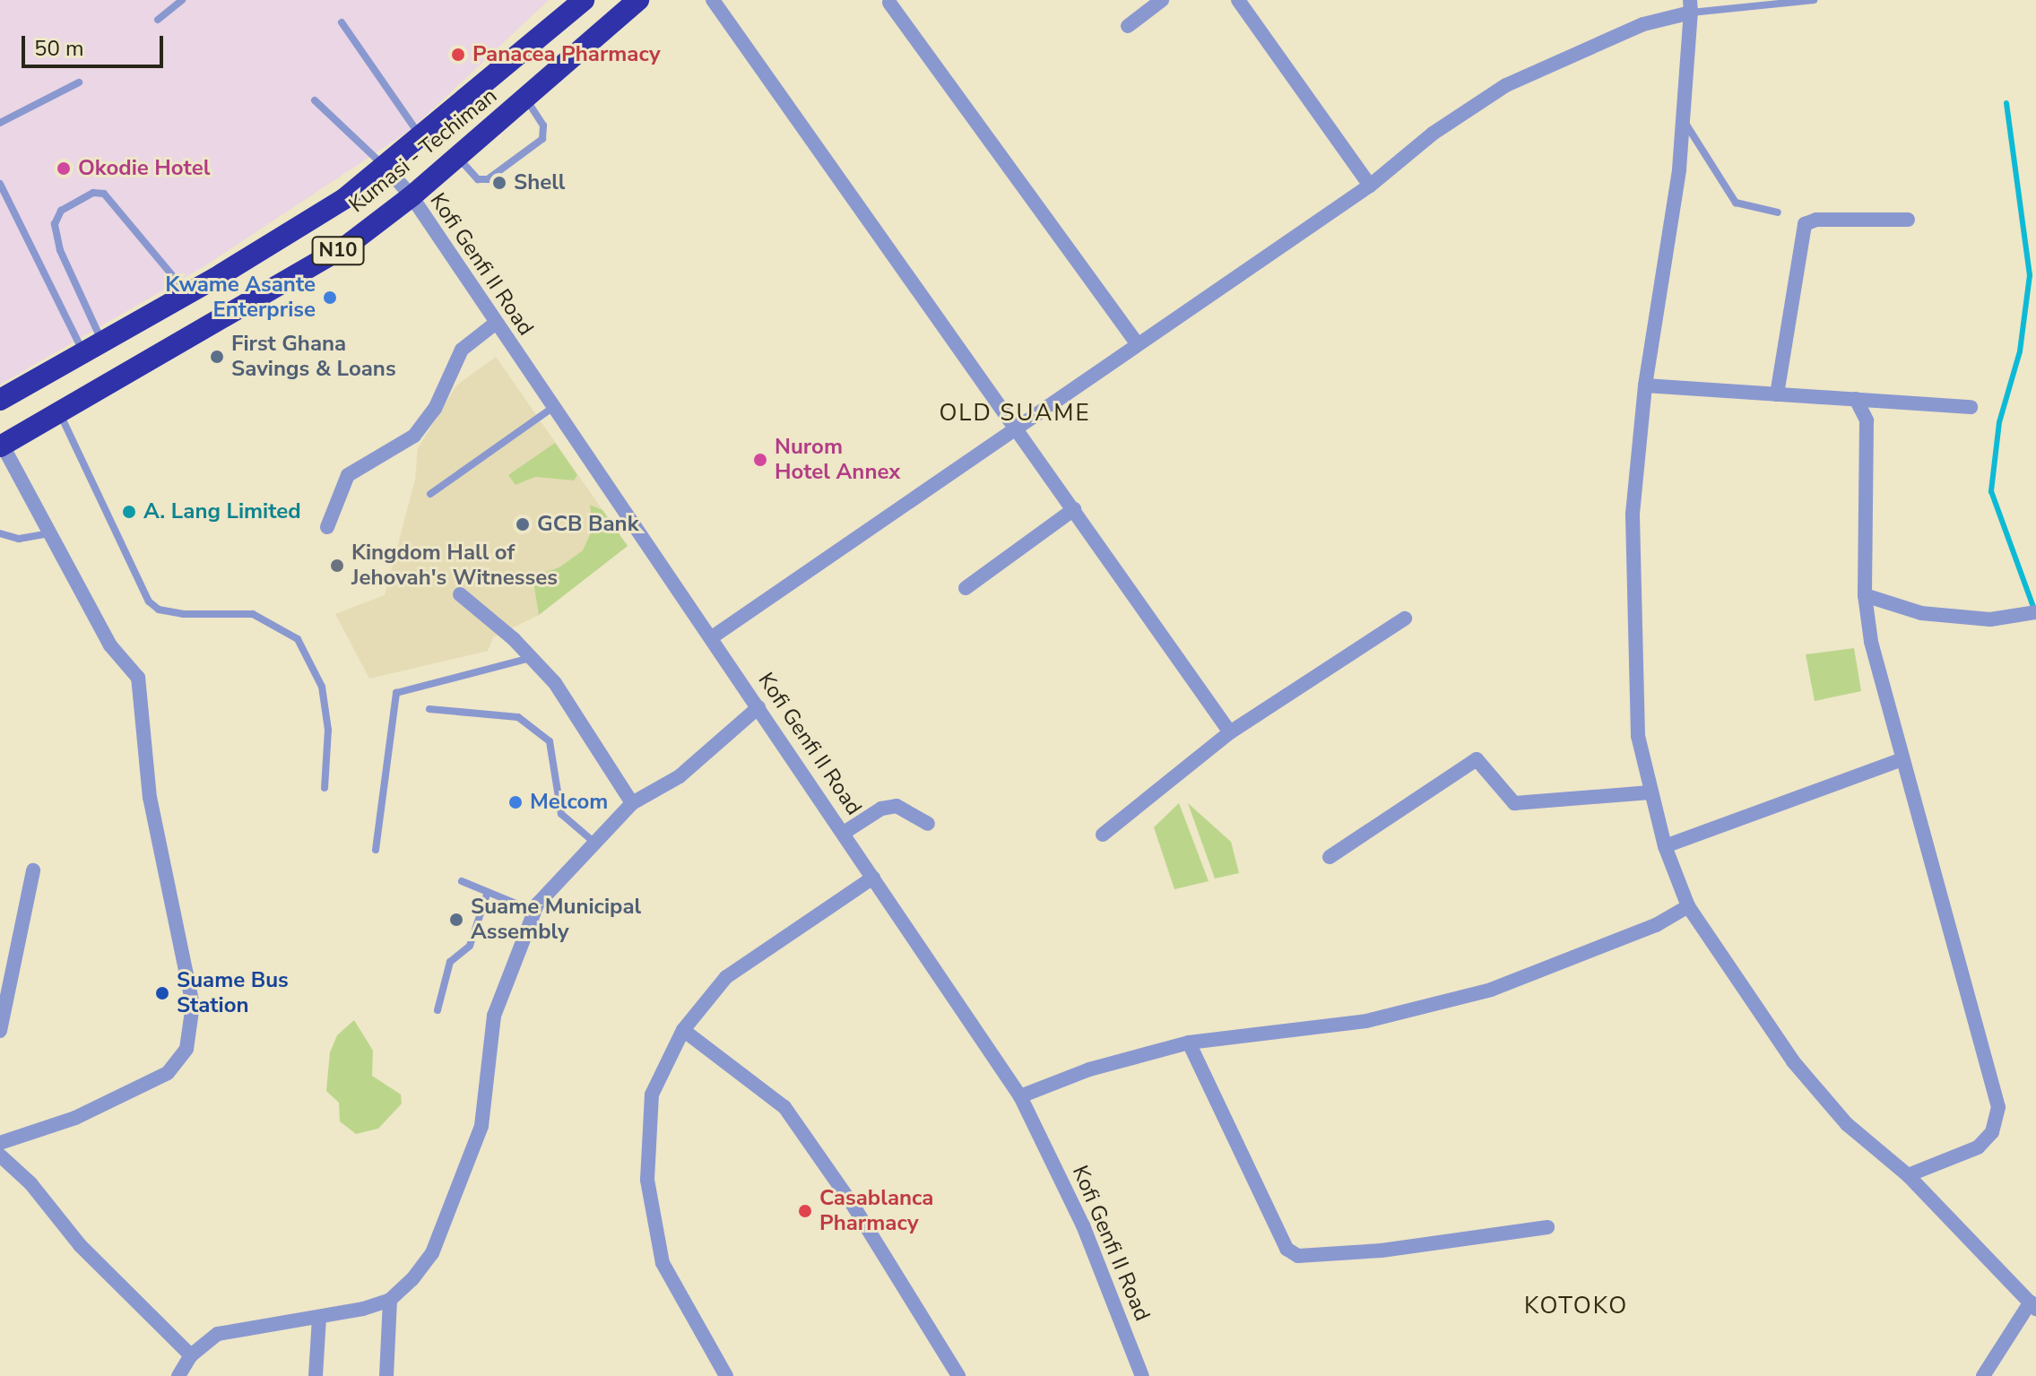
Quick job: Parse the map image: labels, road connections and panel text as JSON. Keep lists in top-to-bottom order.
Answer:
{
  "streets": {
    "highway": ["Kumasi - Techiman", "N10"],
    "street": ["Kofi Genfi II Road"]
  },
  "crossings": [
    ["Kumasi - Techiman", "Kofi Genfi II Road"],
    ["N10", "Kofi Genfi II Road"]
  ],
  "districts": ["OLD SUAME", "KOTOKO"],
  "places": [
    "Panacea Pharmacy",
    "Okodie Hotel",
    "Shell",
    "Kwame Asante Enterprise",
    "First Ghana Savings & Loans",
    "Nurom Hotel Annex",
    "A. Lang Limited",
    "GCB Bank",
    "Kingdom Hall of Jehovah's Witnesses",
    "Melcom",
    "Suame Municipal Assembly",
    "Suame Bus Station",
    "Casablanca Pharmacy"
  ],
  "scale_bar": "50 m"
}
